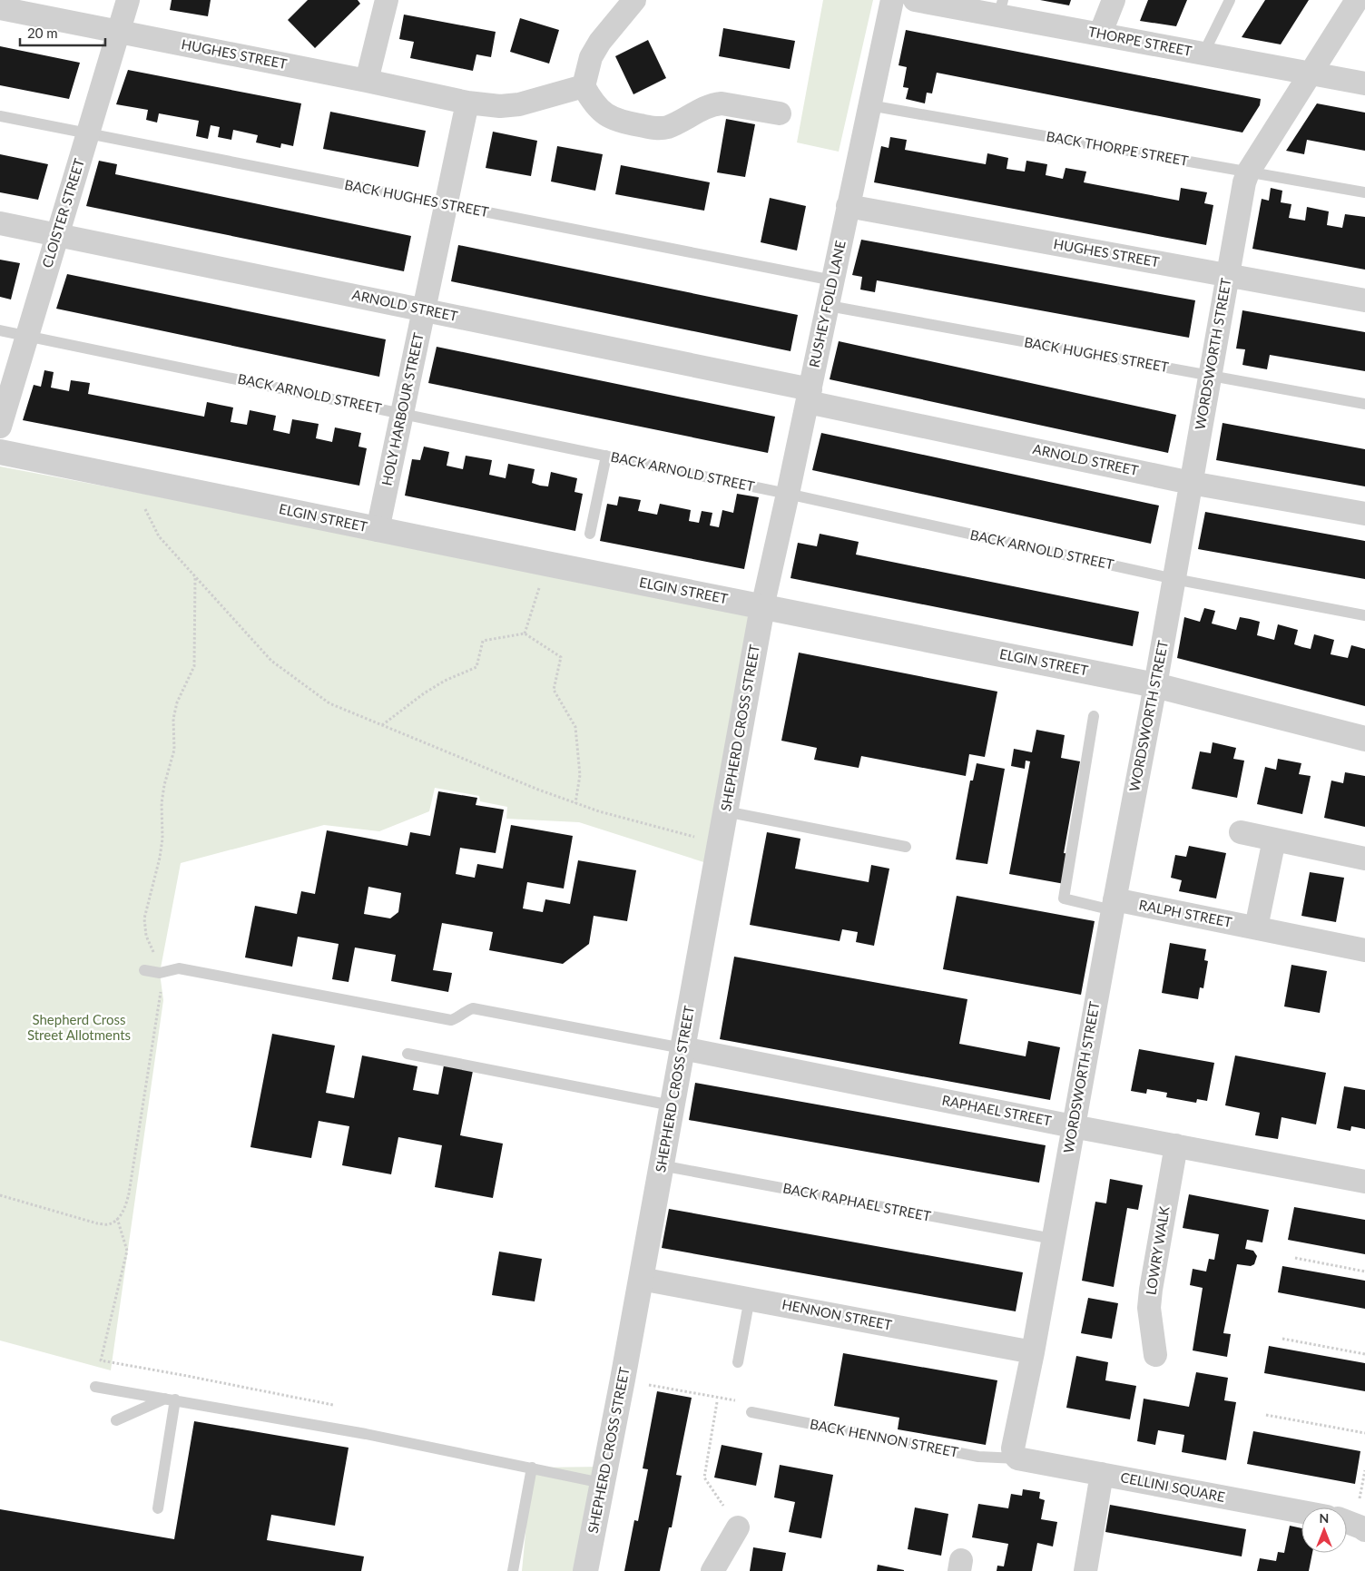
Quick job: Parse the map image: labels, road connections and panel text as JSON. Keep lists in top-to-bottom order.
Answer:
{
  "streets": {
    "street": [
      "THORPE STREET",
      "HUGHES STREET",
      "CLOISTER STREET",
      "RUSHEY FOLD LANE",
      "ARNOLD STREET",
      "WORDSWORTH STREET",
      "HOLY HARBOUR STREET",
      "ELGIN STREET",
      "SHEPHERD CROSS STREET",
      "RALPH STREET",
      "RAPHAEL STREET",
      "LOWRY WALK",
      "HENNON STREET",
      "CELLINI SQUARE"
    ],
    "lane": [
      "BACK THORPE STREET",
      "BACK HUGHES STREET",
      "BACK ARNOLD STREET",
      "BACK RAPHAEL STREET",
      "BACK HENNON STREET"
    ]
  },
  "crossings": [
    ["THORPE STREET", "WORDSWORTH STREET"],
    ["HUGHES STREET", "CLOISTER STREET"],
    ["HUGHES STREET", "RUSHEY FOLD LANE"],
    ["HUGHES STREET", "WORDSWORTH STREET"],
    ["HUGHES STREET", "HOLY HARBOUR STREET"],
    ["BACK THORPE STREET", "RUSHEY FOLD LANE"],
    ["BACK THORPE STREET", "WORDSWORTH STREET"],
    ["BACK HUGHES STREET", "CLOISTER STREET"],
    ["BACK HUGHES STREET", "RUSHEY FOLD LANE"],
    ["BACK HUGHES STREET", "WORDSWORTH STREET"],
    ["BACK HUGHES STREET", "HOLY HARBOUR STREET"],
    ["CLOISTER STREET", "ARNOLD STREET"],
    ["CLOISTER STREET", "BACK ARNOLD STREET"],
    ["RUSHEY FOLD LANE", "ARNOLD STREET"],
    ["RUSHEY FOLD LANE", "BACK ARNOLD STREET"],
    ["RUSHEY FOLD LANE", "ELGIN STREET"],
    ["RUSHEY FOLD LANE", "SHEPHERD CROSS STREET"],
    ["ARNOLD STREET", "WORDSWORTH STREET"],
    ["ARNOLD STREET", "HOLY HARBOUR STREET"],
    ["WORDSWORTH STREET", "BACK ARNOLD STREET"],
    ["WORDSWORTH STREET", "ELGIN STREET"],
    ["WORDSWORTH STREET", "RALPH STREET"],
    ["WORDSWORTH STREET", "RAPHAEL STREET"],
    ["WORDSWORTH STREET", "BACK RAPHAEL STREET"],
    ["WORDSWORTH STREET", "HENNON STREET"],
    ["WORDSWORTH STREET", "BACK HENNON STREET"],
    ["WORDSWORTH STREET", "CELLINI SQUARE"],
    ["BACK ARNOLD STREET", "HOLY HARBOUR STREET"],
    ["HOLY HARBOUR STREET", "ELGIN STREET"],
    ["ELGIN STREET", "SHEPHERD CROSS STREET"],
    ["SHEPHERD CROSS STREET", "RAPHAEL STREET"],
    ["SHEPHERD CROSS STREET", "BACK RAPHAEL STREET"],
    ["SHEPHERD CROSS STREET", "HENNON STREET"],
    ["RAPHAEL STREET", "LOWRY WALK"],
    ["BACK HENNON STREET", "CELLINI SQUARE"]
  ],
  "parks": ["Shepherd Cross Street Allotments"],
  "scale_bar": "20 m",
  "north": "top"
}
